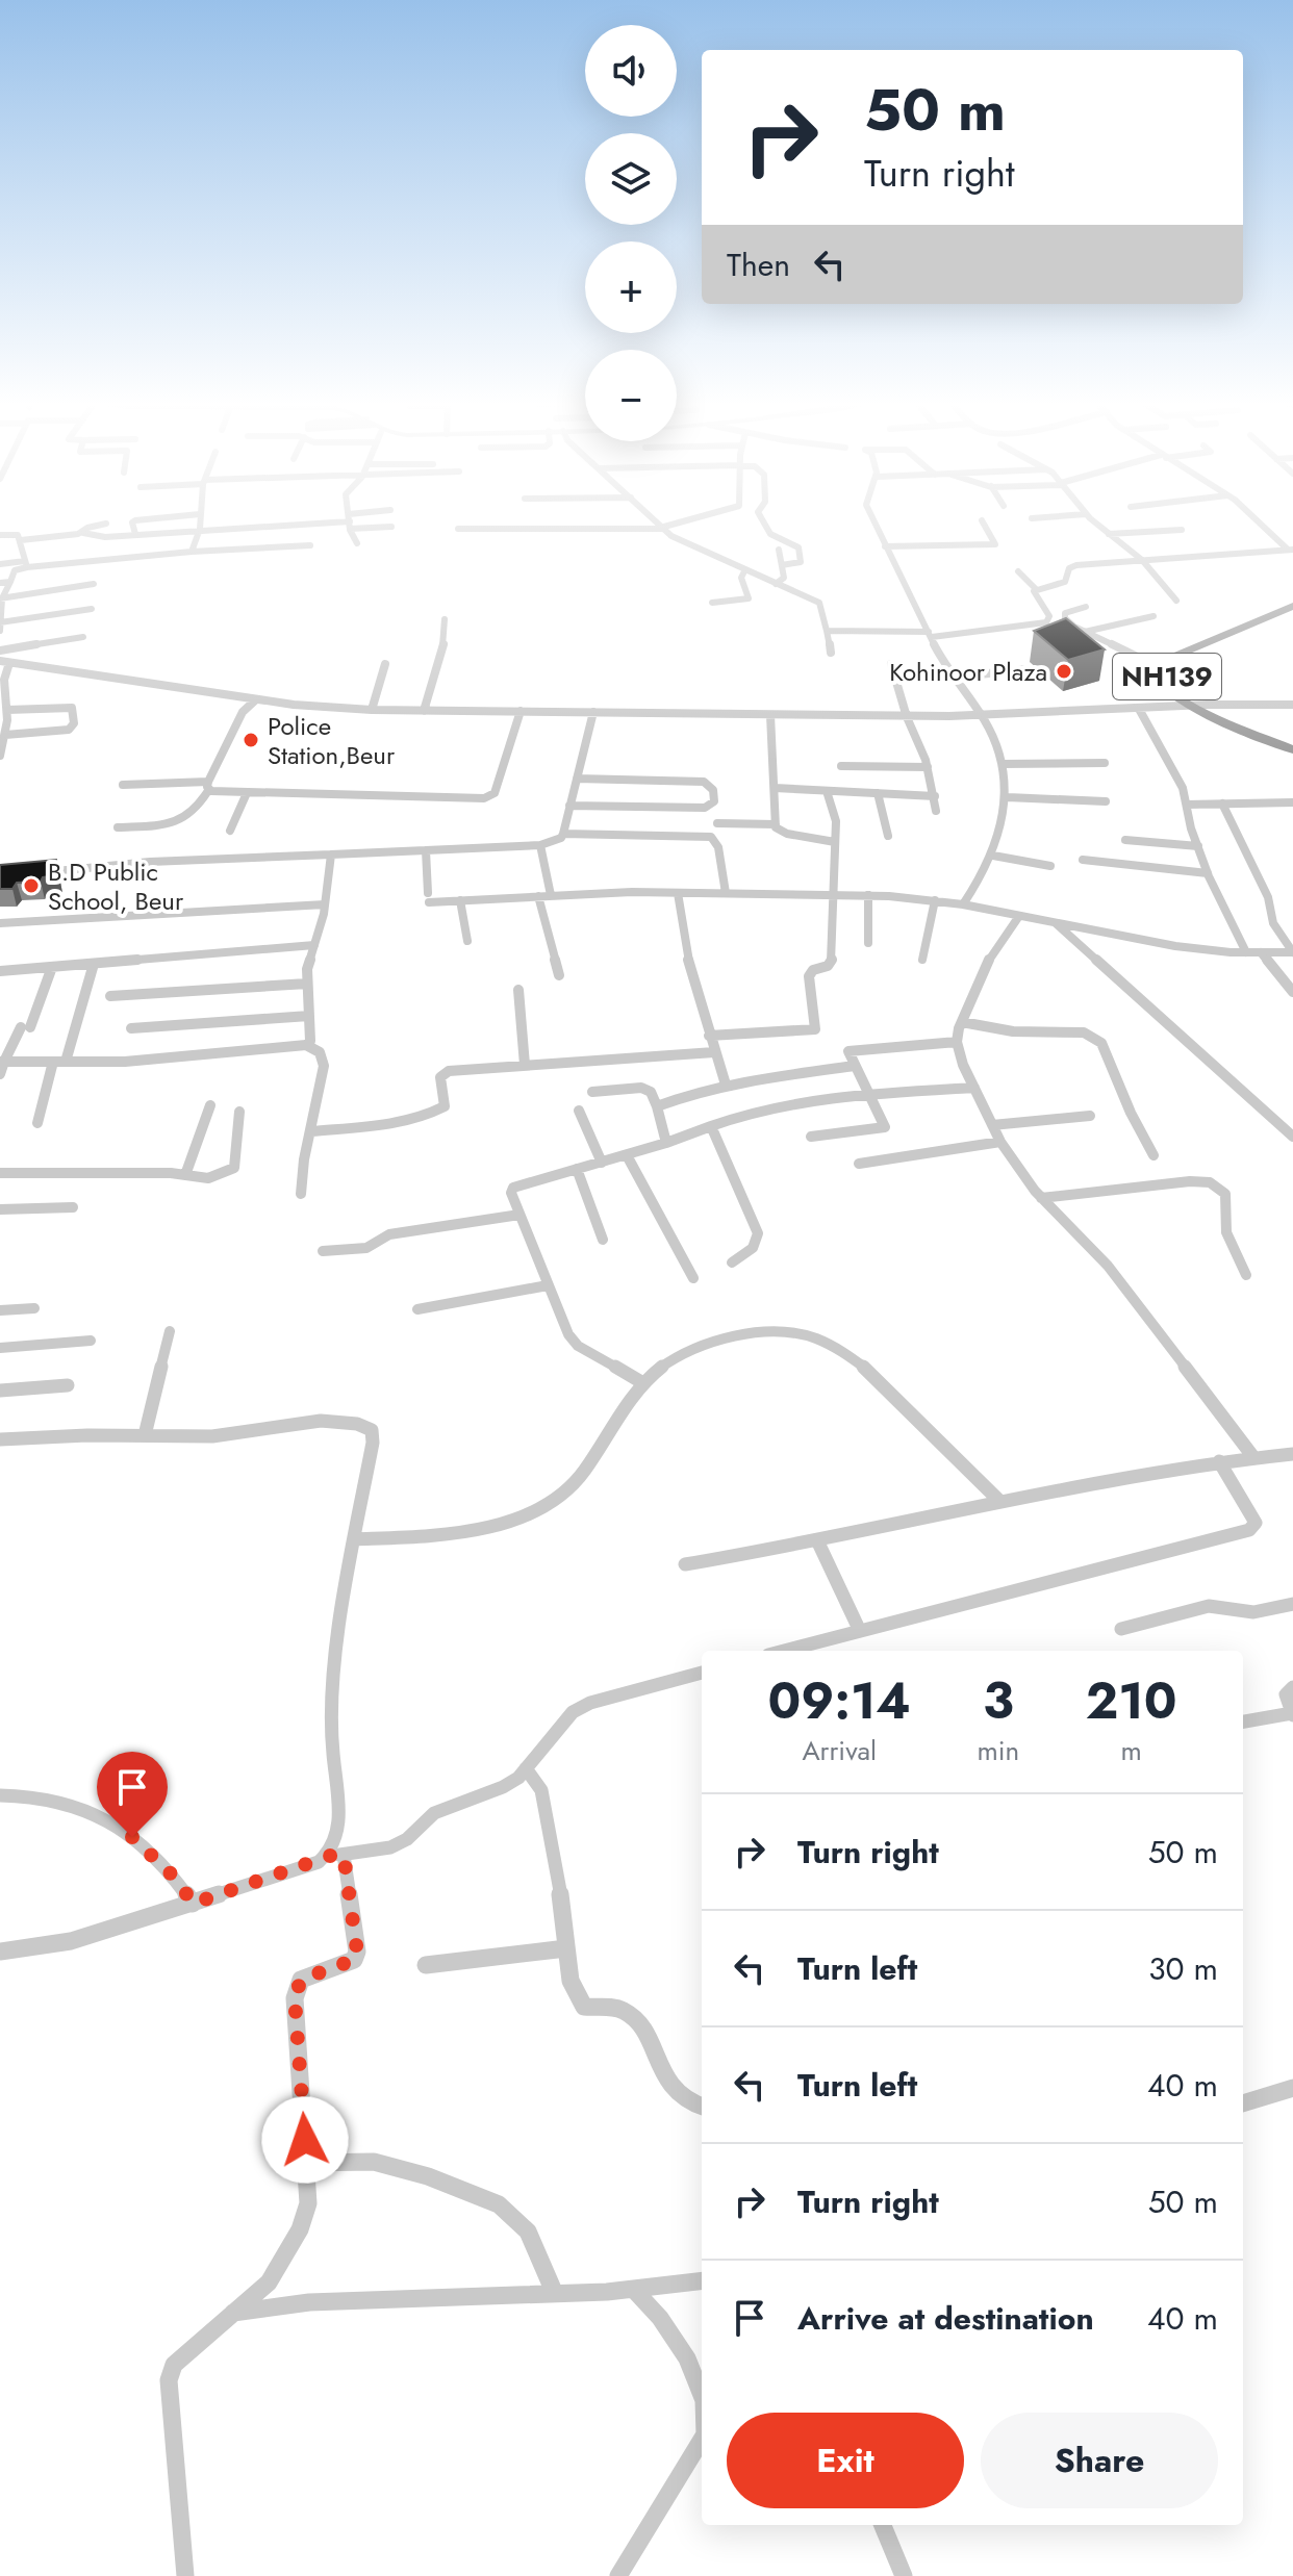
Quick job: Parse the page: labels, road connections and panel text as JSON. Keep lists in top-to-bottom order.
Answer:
{
  "streets": {
    "highway": ["NH139"]
  },
  "places": ["Kohinoor Plaza", "Police Station,Beur", "B.D Public School, Beur"],
  "page": {
    "map_buttons": ["+", "−"],
    "turn": ["50 m", "Turn right"],
    "then": "Then",
    "eta": [
      "09:14",
      "Arrival",
      "3",
      "min",
      "210",
      "m"
    ],
    "list": [
      {
        "name": "Turn right",
        "value": "50 m"
      },
      {
        "name": "Turn left",
        "value": "30 m"
      },
      {
        "name": "Turn left",
        "value": "40 m"
      },
      {
        "name": "Turn right",
        "value": "50 m"
      },
      {
        "name": "Arrive at destination",
        "value": "40 m"
      }
    ],
    "buttons": ["Exit", "Share"]
  }
}
